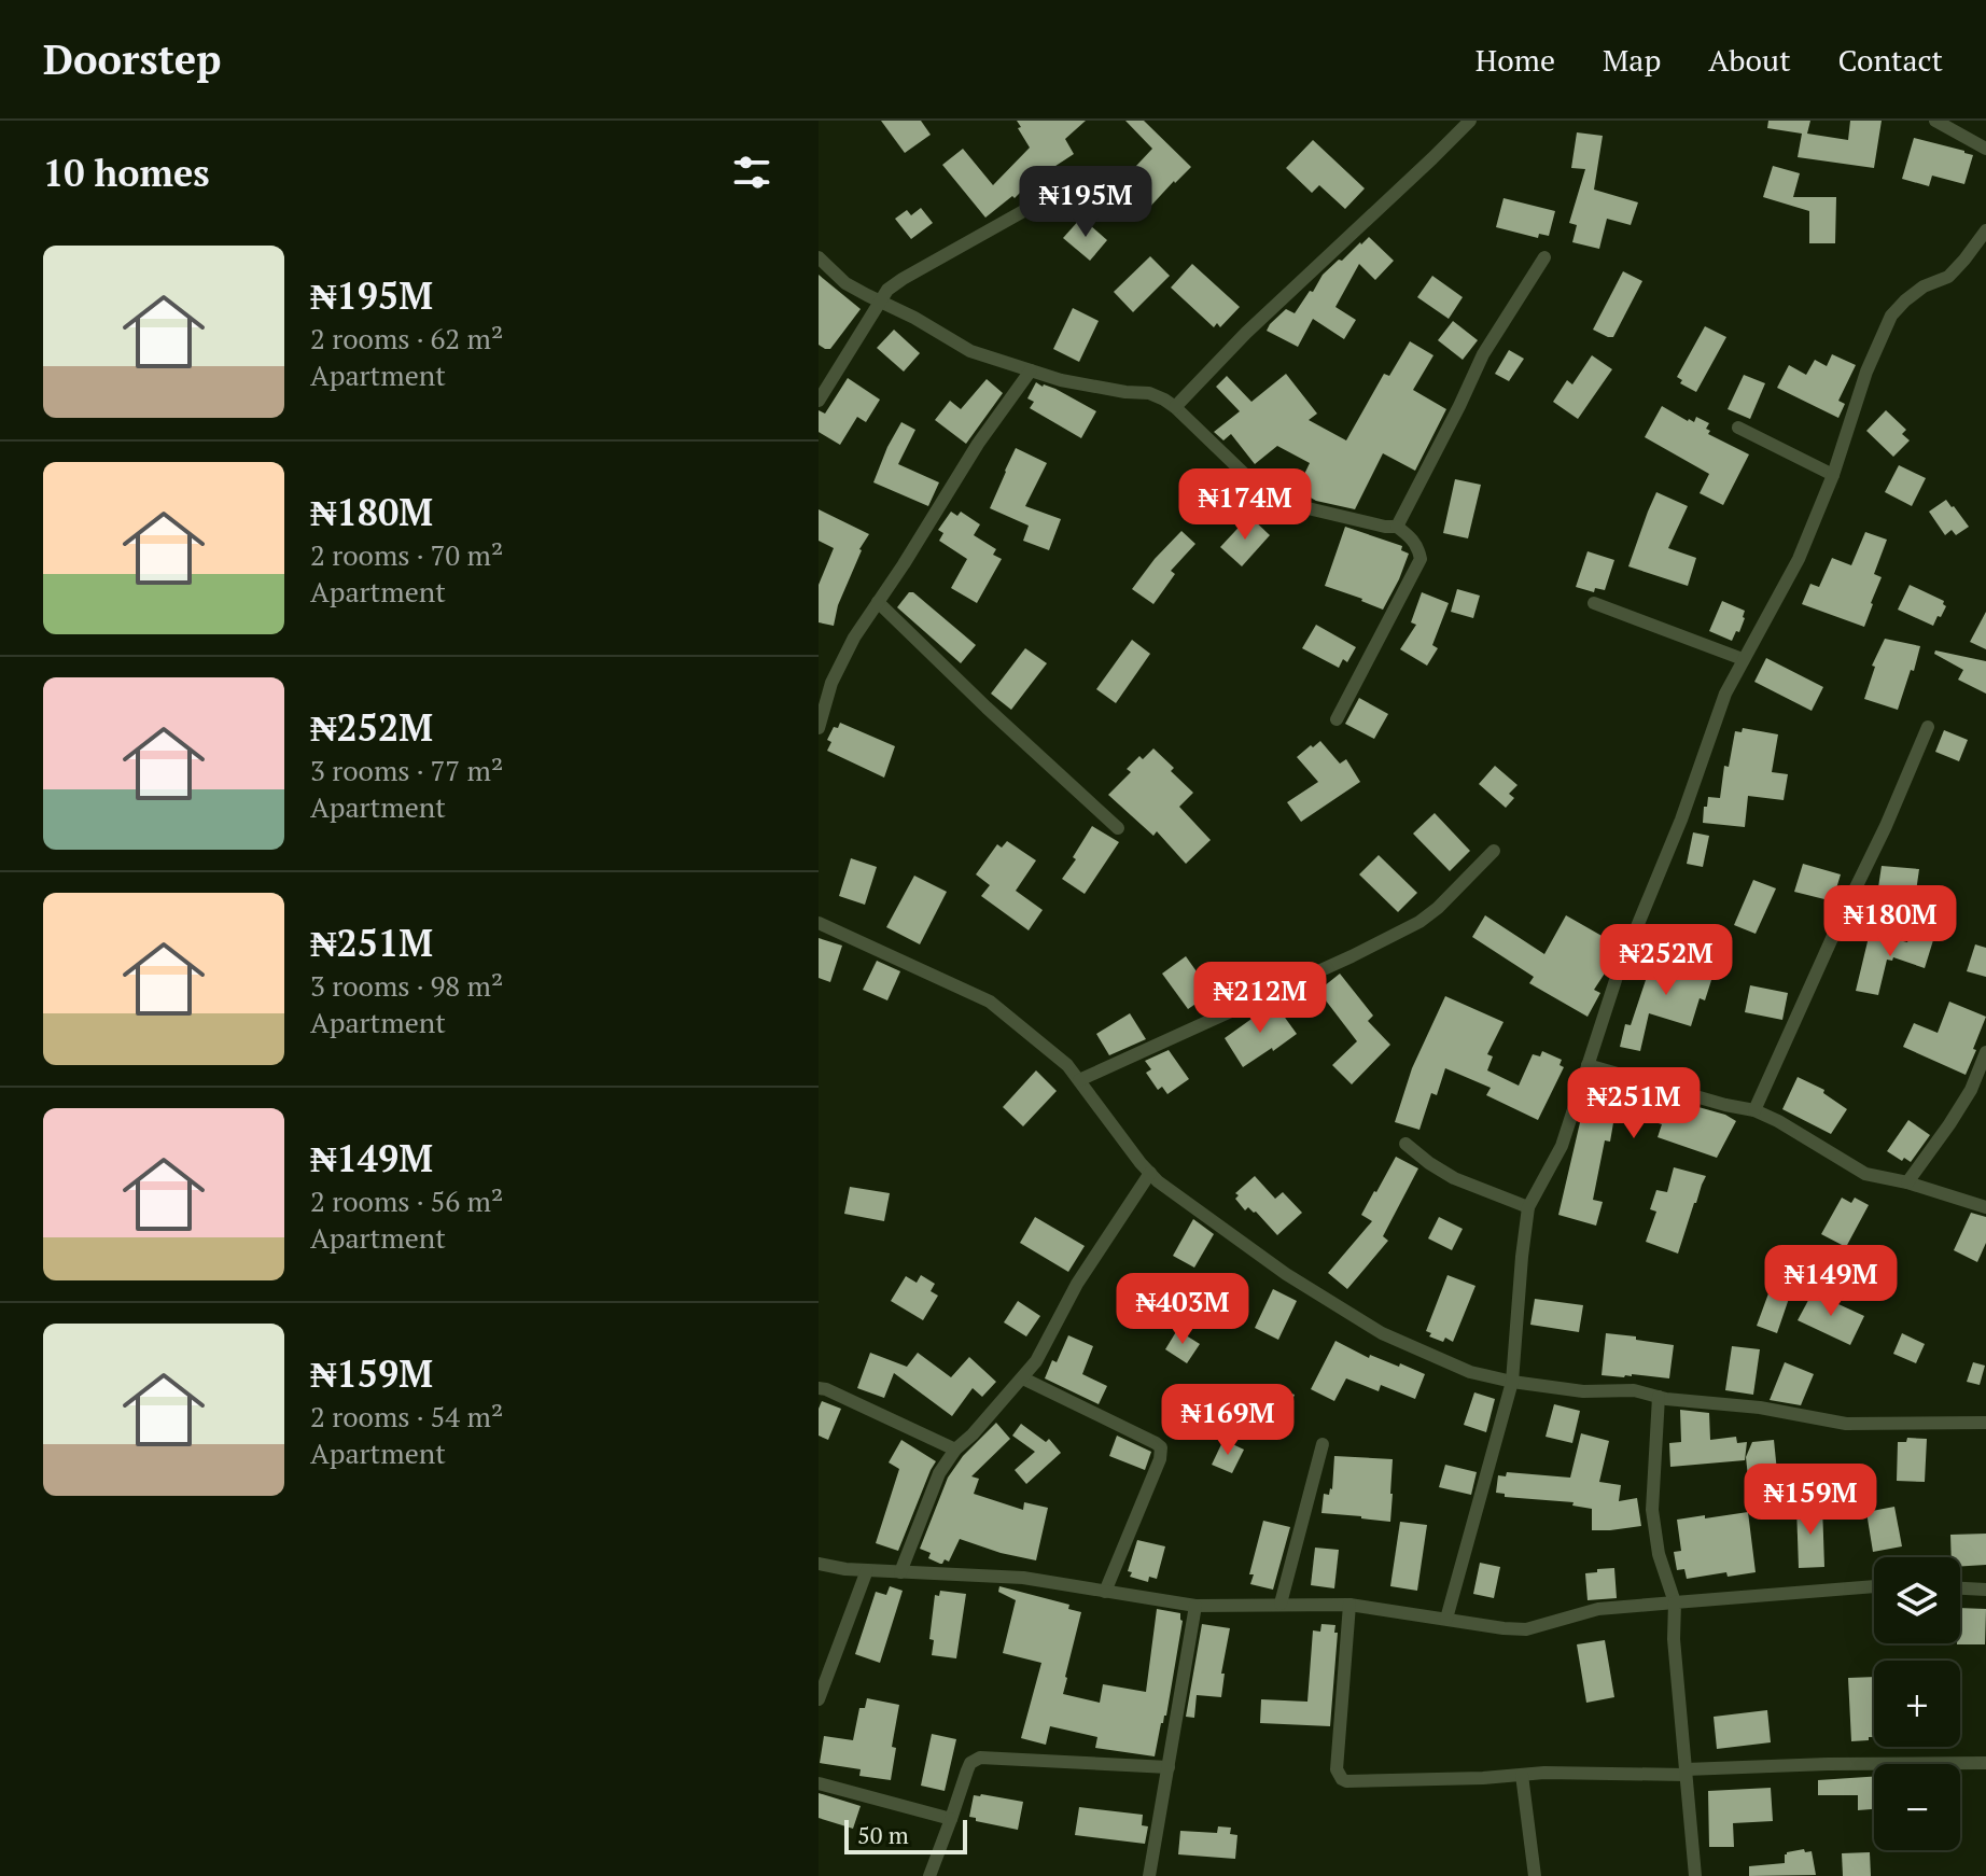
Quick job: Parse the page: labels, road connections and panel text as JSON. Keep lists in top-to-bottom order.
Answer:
{
  "scale_bar": "50 m",
  "page": {
    "header": "Doorstep",
    "nav": [
      "Home",
      "Map",
      "About",
      "Contact"
    ],
    "heading": "10 homes",
    "price": [
      "₦195M",
      "₦174M",
      "₦180M",
      "₦252M",
      "₦212M",
      "₦251M",
      "₦149M",
      "₦403M",
      "₦169M",
      "₦159M"
    ],
    "list": [
      {
        "name": "₦195M",
        "note": "2 rooms · 62 m² · Apartment"
      },
      {
        "name": "₦180M",
        "note": "2 rooms · 70 m² · Apartment"
      },
      {
        "name": "₦252M",
        "note": "3 rooms · 77 m² · Apartment"
      },
      {
        "name": "₦251M",
        "note": "3 rooms · 98 m² · Apartment"
      },
      {
        "name": "₦149M",
        "note": "2 rooms · 56 m² · Apartment"
      },
      {
        "name": "₦159M",
        "note": "2 rooms · 54 m² · Apartment"
      }
    ],
    "map_buttons": ["+", "−"],
    "scale": "50 m"
  }
}
